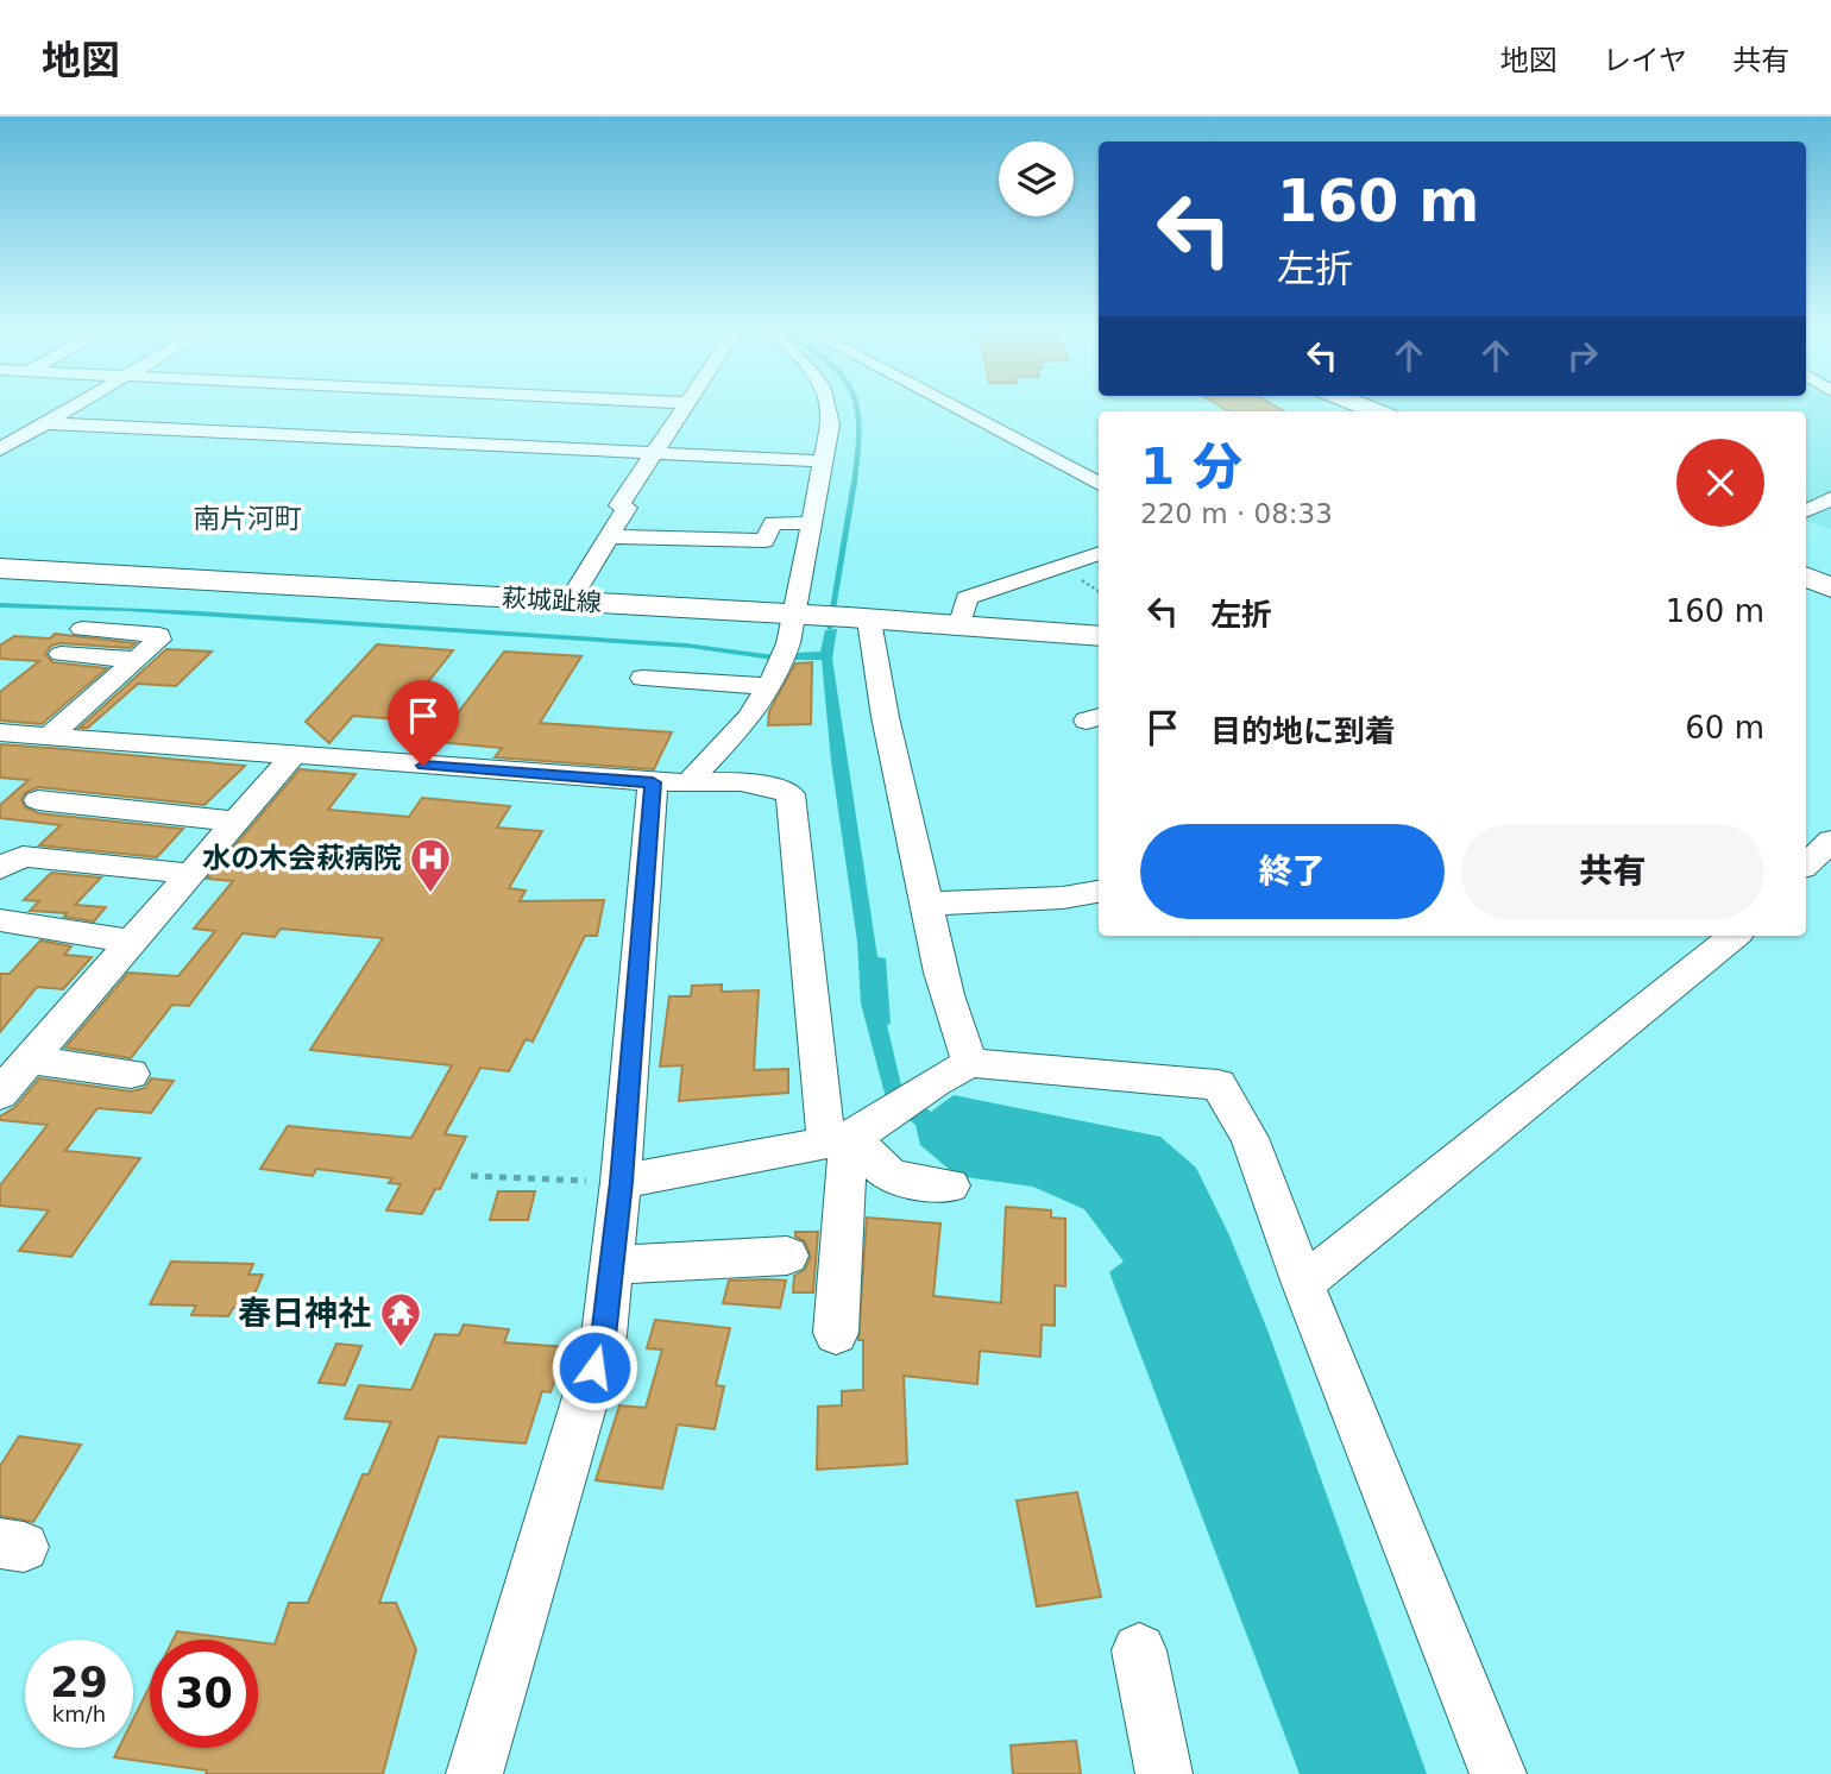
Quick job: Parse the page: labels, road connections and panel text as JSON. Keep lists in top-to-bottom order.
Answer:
{
  "streets": {
    "main road": ["萩城趾線"]
  },
  "districts": ["南片河町"],
  "places": {
    "hospital": ["水の木会萩病院"],
    "temple": ["春日神社"]
  },
  "page": {
    "header": "地図",
    "nav": ["地図", "レイヤ", "共有"],
    "turn": ["160 m", "左折"],
    "heading": ["1 分", "220 m · 08:33"],
    "list": [
      {
        "name": "左折",
        "value": "160 m"
      },
      {
        "name": "目的地に到着",
        "value": "60 m"
      }
    ],
    "buttons": ["終了", "共有"],
    "speed": "29 km/h",
    "limit": "30"
  }
}
